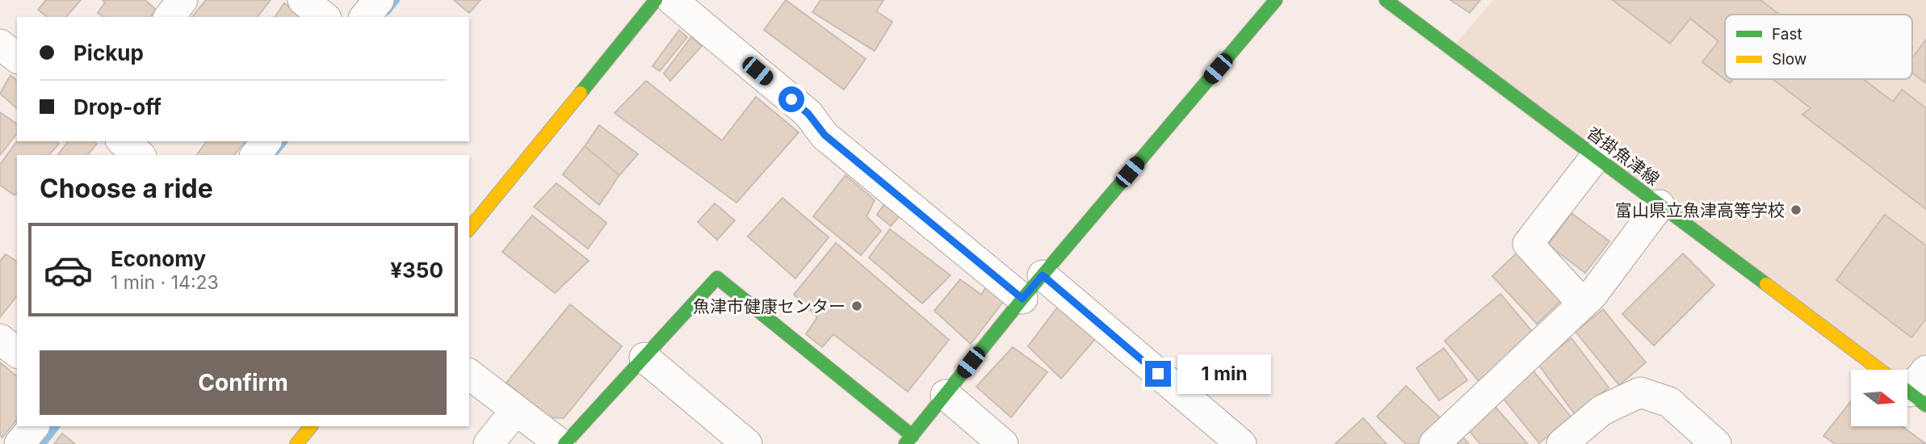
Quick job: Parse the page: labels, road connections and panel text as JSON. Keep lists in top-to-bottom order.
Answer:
{
  "streets": {
    "street": ["沓掛魚津線"]
  },
  "places": ["富山県立魚津高等学校", "魚津市健康センター"],
  "legend": ["Fast", "Slow"],
  "north": "right",
  "page": {
    "banner": ["Pickup", "Drop-off"],
    "heading": "Choose a ride",
    "list": [
      {
        "name": "Economy",
        "note": "1 min · 14:23",
        "value": "¥350"
      }
    ],
    "buttons": "Confirm",
    "bubble": "1 min"
  }
}
